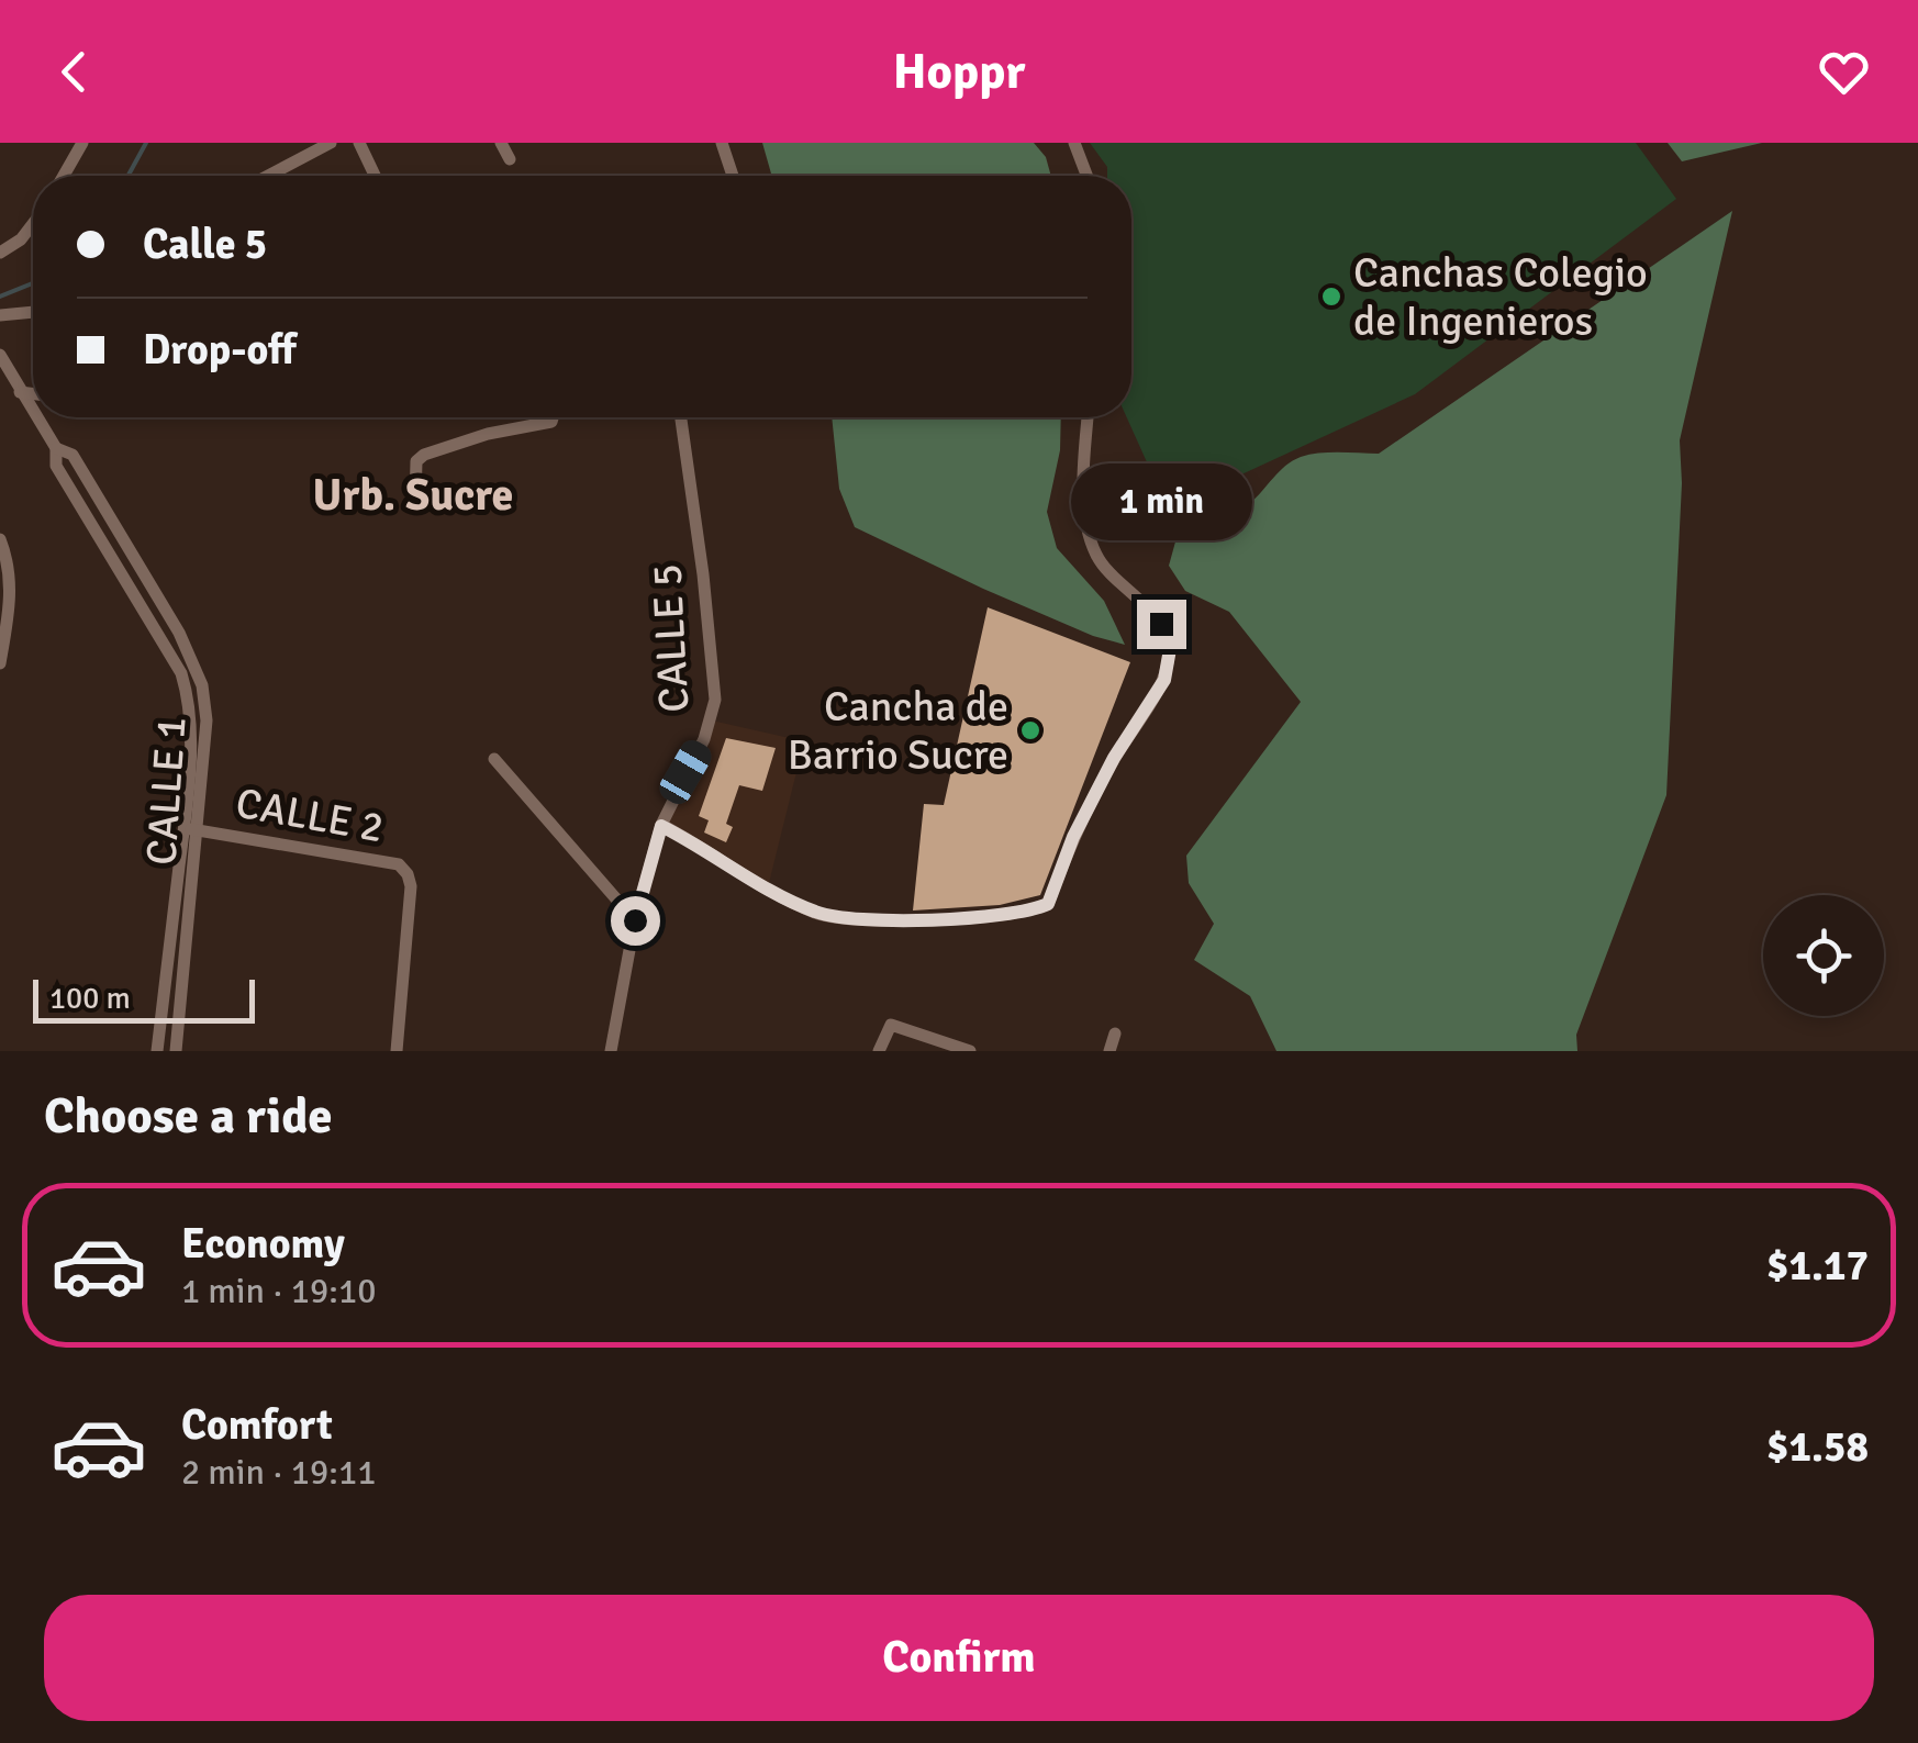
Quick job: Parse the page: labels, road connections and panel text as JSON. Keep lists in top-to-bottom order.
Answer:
{
  "streets": {
    "street": ["CALLE 5", "CALLE 1", "CALLE 2"]
  },
  "crossings": [
    ["CALLE 1", "CALLE 2"]
  ],
  "districts": ["Urb. Sucre"],
  "places": ["Canchas Colegio de Ingenieros", "Cancha de Barrio Sucre"],
  "scale_bar": "100 m",
  "page": {
    "header": "Hoppr",
    "banner": ["Calle 5", "Drop-off"],
    "bubble": "1 min",
    "scale": "100 m",
    "heading": "Choose a ride",
    "list": [
      {
        "name": "Economy",
        "note": "1 min · 19:10",
        "value": "$1.17"
      },
      {
        "name": "Comfort",
        "note": "2 min · 19:11",
        "value": "$1.58"
      }
    ],
    "buttons": "Confirm"
  }
}
